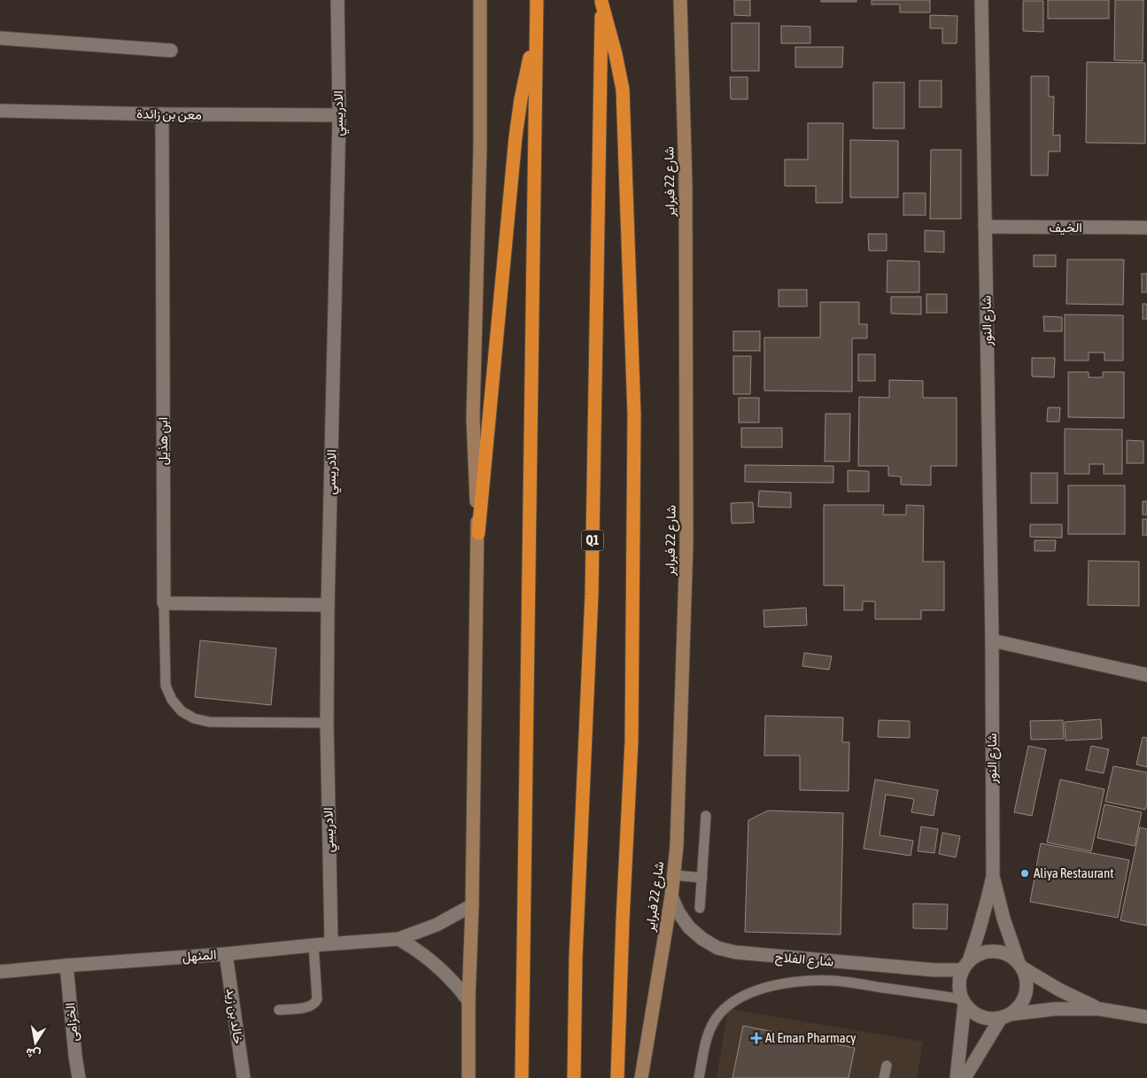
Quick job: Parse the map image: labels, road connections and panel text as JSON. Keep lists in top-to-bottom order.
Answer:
{
  "streets": {
    "highway": ["Q1"],
    "main road": ["شارع 22 فبراير"],
    "street": [
      "الادريسي",
      "معن بن زائدة",
      "الخيف",
      "شارع النور",
      "ابن هذيل",
      "المنهل",
      "شارع الفلاح",
      "خالد بن زيد",
      "الخزامى"
    ]
  },
  "crossings": [
    ["الادريسي", "معن بن زائدة"],
    ["الادريسي", "المنهل"],
    ["معن بن زائدة", "ابن هذيل"],
    ["شارع 22 فبراير", "شارع الفلاح"],
    ["الخيف", "شارع النور"],
    ["شارع النور", "شارع الفلاح"],
    ["المنهل", "خالد بن زيد"],
    ["المنهل", "الخزامى"]
  ],
  "places": {
    "other": ["Aliya Restaurant"],
    "health": ["Al Eman Pharmacy"]
  },
  "north": "bottom"
}
